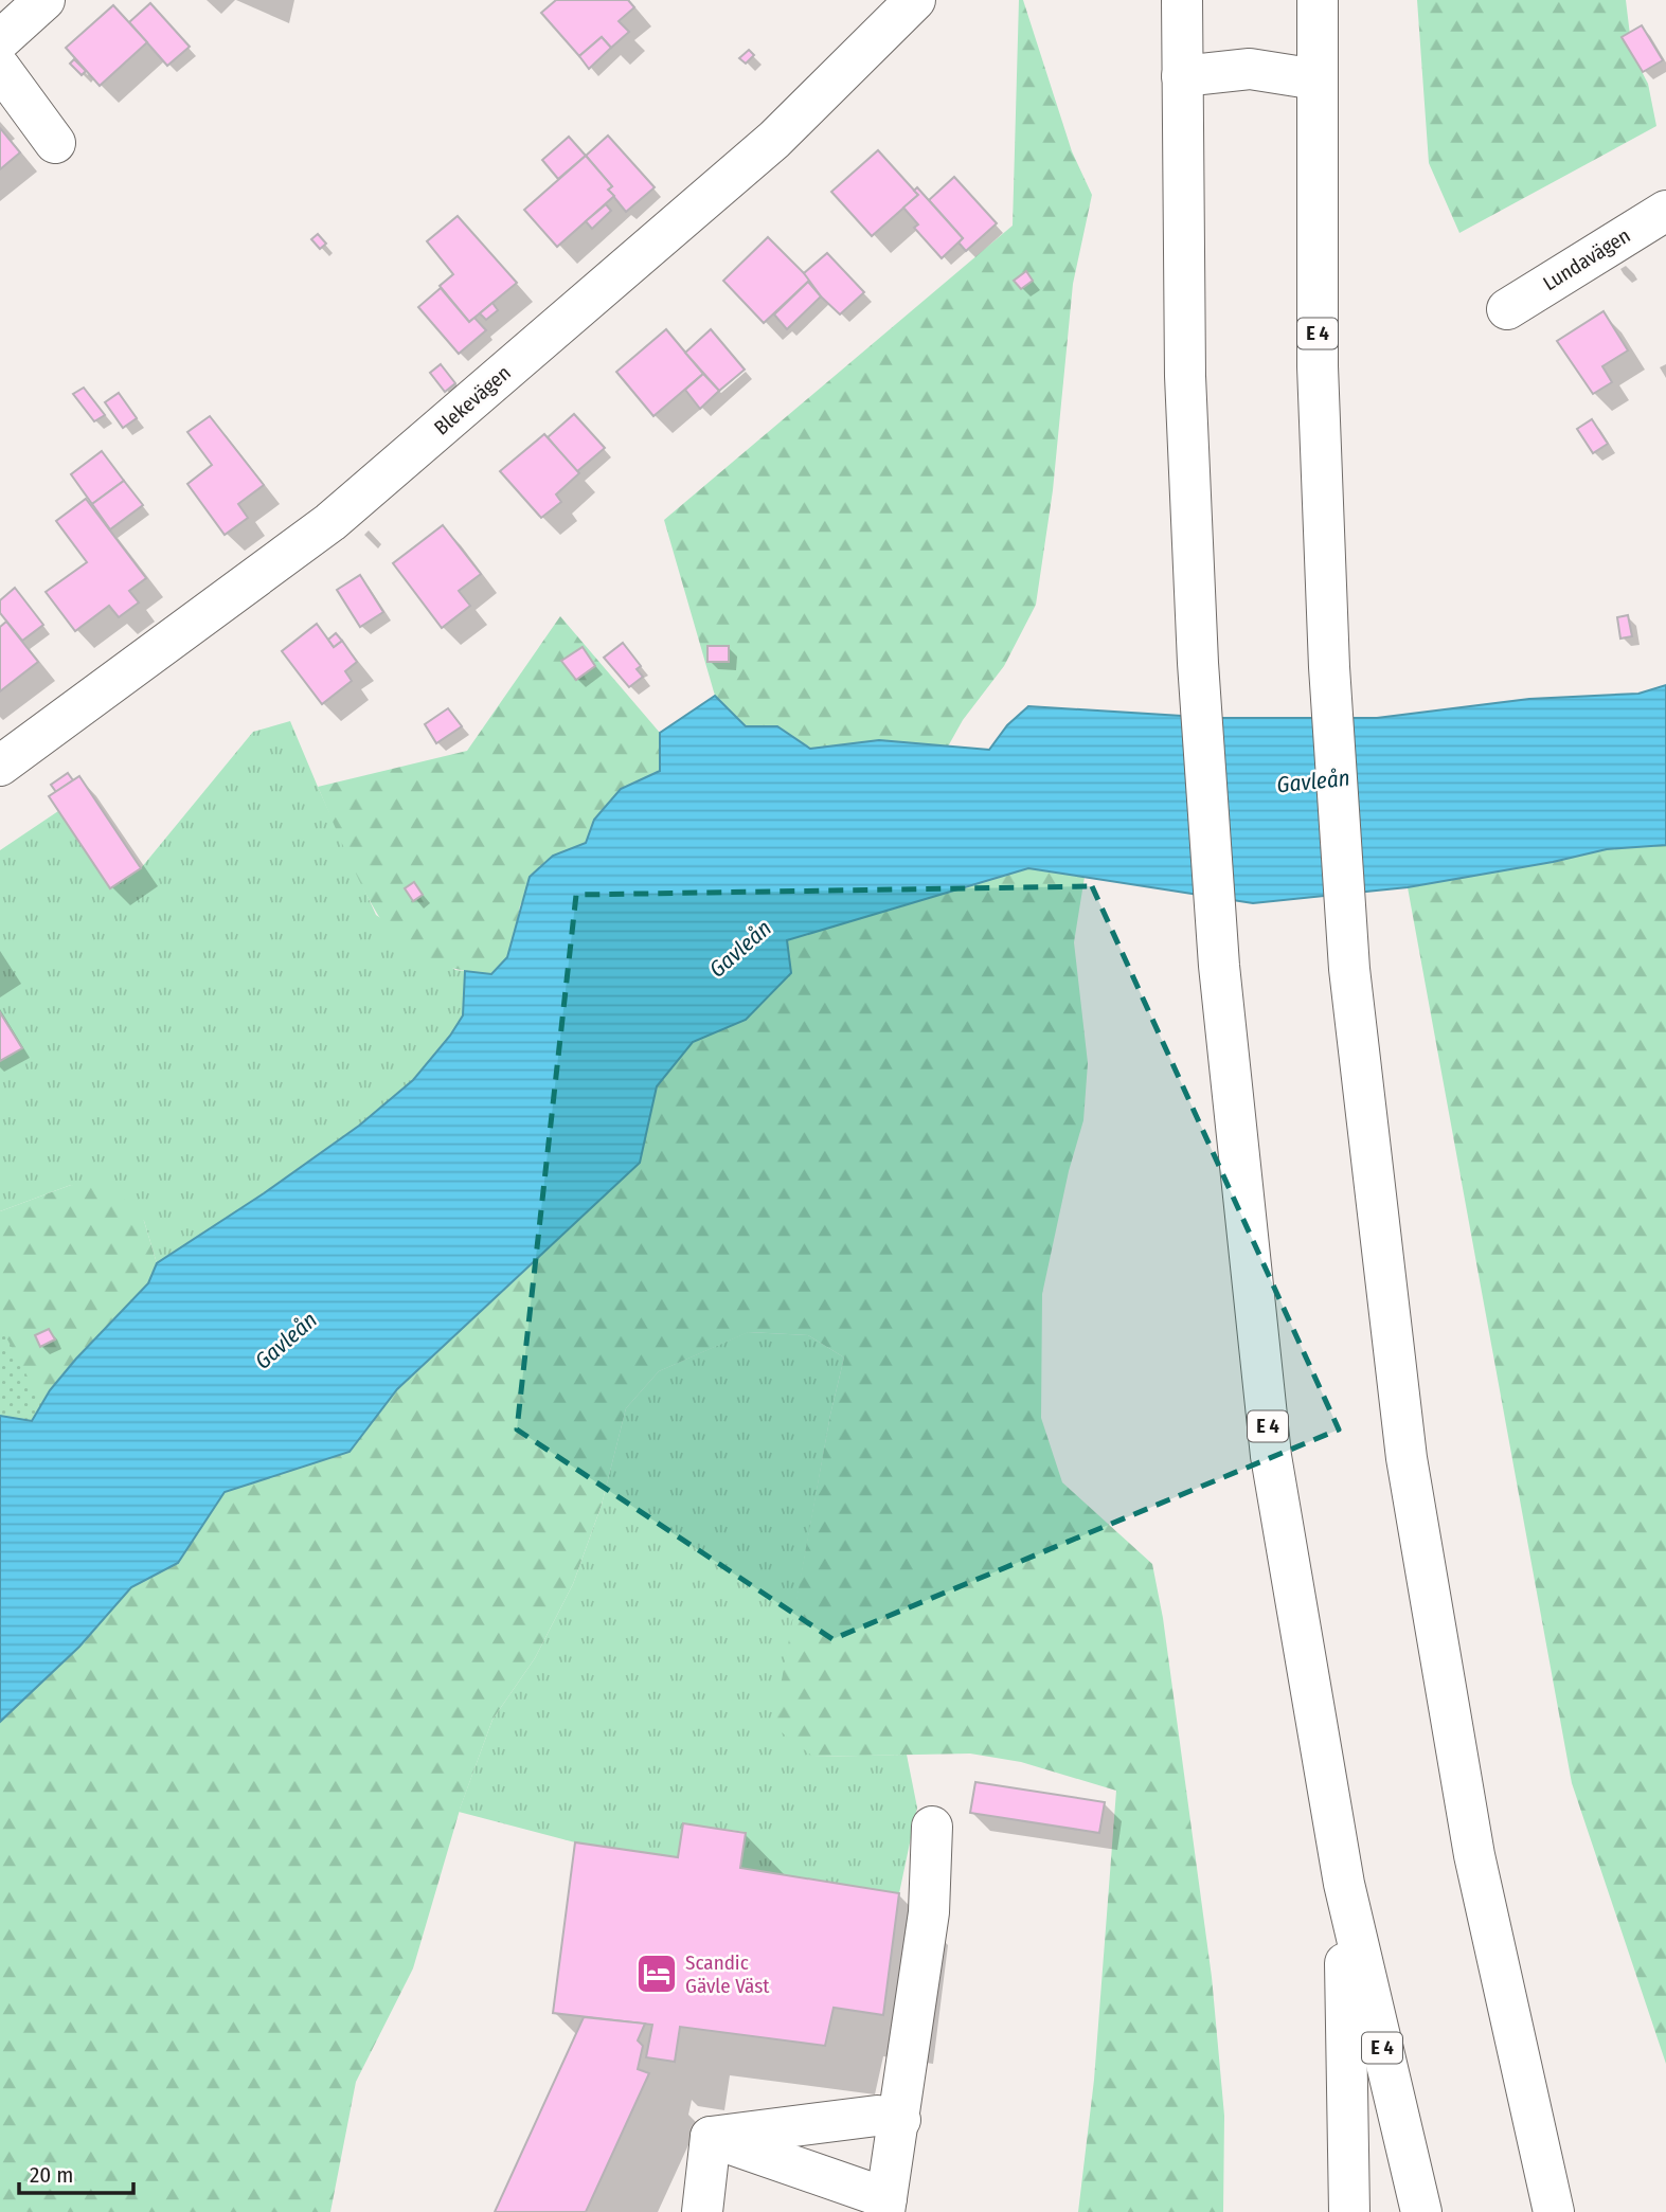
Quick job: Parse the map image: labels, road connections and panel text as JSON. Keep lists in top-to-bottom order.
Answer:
{
  "streets": {
    "main road": ["Lundavägen", "E 4", "Blekevägen"]
  },
  "water": ["Gavleån"],
  "places": {
    "hotel": ["Scandic Gävle Väst"]
  },
  "scale_bar": "20 m"
}
